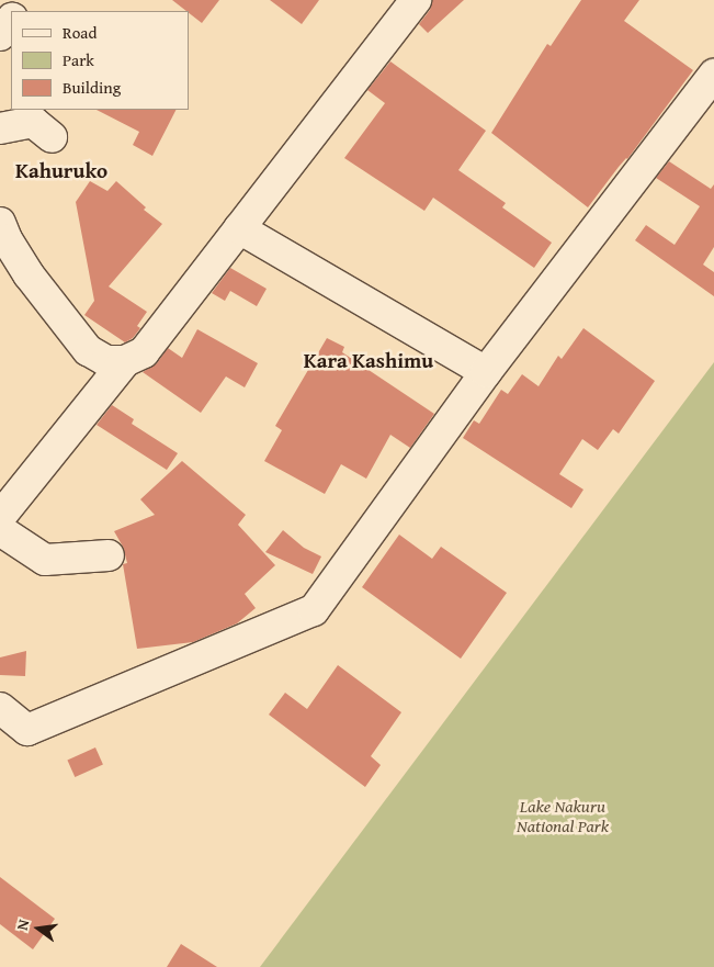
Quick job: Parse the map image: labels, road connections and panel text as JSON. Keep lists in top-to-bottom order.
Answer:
{
  "districts": ["Kahuruko", "Kara Kashimu"],
  "parks": ["Lake Nakuru National Park"],
  "legend": ["Road", "Park", "Building"],
  "north": "left"
}
